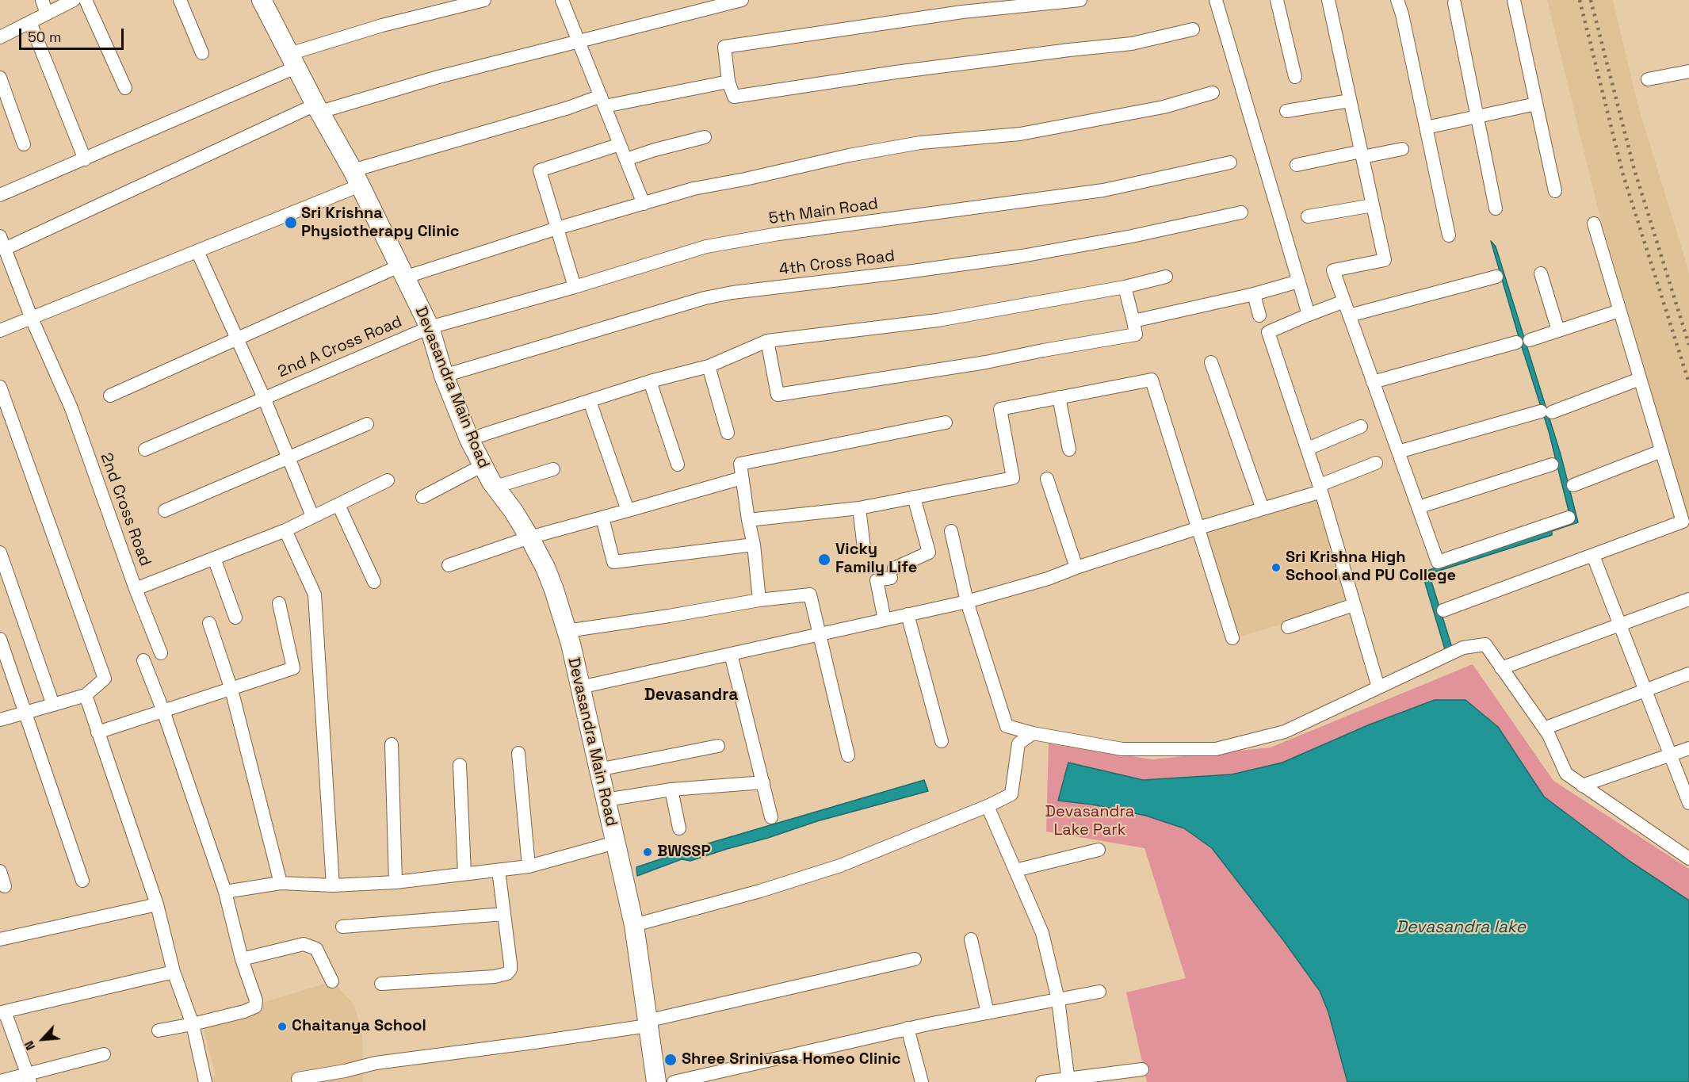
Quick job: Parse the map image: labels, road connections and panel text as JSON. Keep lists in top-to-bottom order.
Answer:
{
  "streets": {
    "main road": ["Devasandra Main Road"],
    "street": [
      "5th Main Road",
      "4th Cross Road",
      "2nd A Cross Road",
      "2nd Cross Road"
    ]
  },
  "crossings": [
    ["5th Main Road", "2nd A Cross Road"],
    ["5th Main Road", "Devasandra Main Road"],
    ["4th Cross Road", "Devasandra Main Road"],
    ["2nd A Cross Road", "Devasandra Main Road"]
  ],
  "districts": ["Devasandra"],
  "water": ["Devasandra lake"],
  "parks": ["Devasandra Lake Park"],
  "places": [
    "Sri Krishna Physiotherapy Clinic",
    "Vicky Family Life",
    "Sri Krishna High School and PU College",
    "BWSSP",
    "Chaitanya School",
    "Shree Srinivasa Homeo Clinic"
  ],
  "scale_bar": "50 m",
  "north": "bottom left"
}
